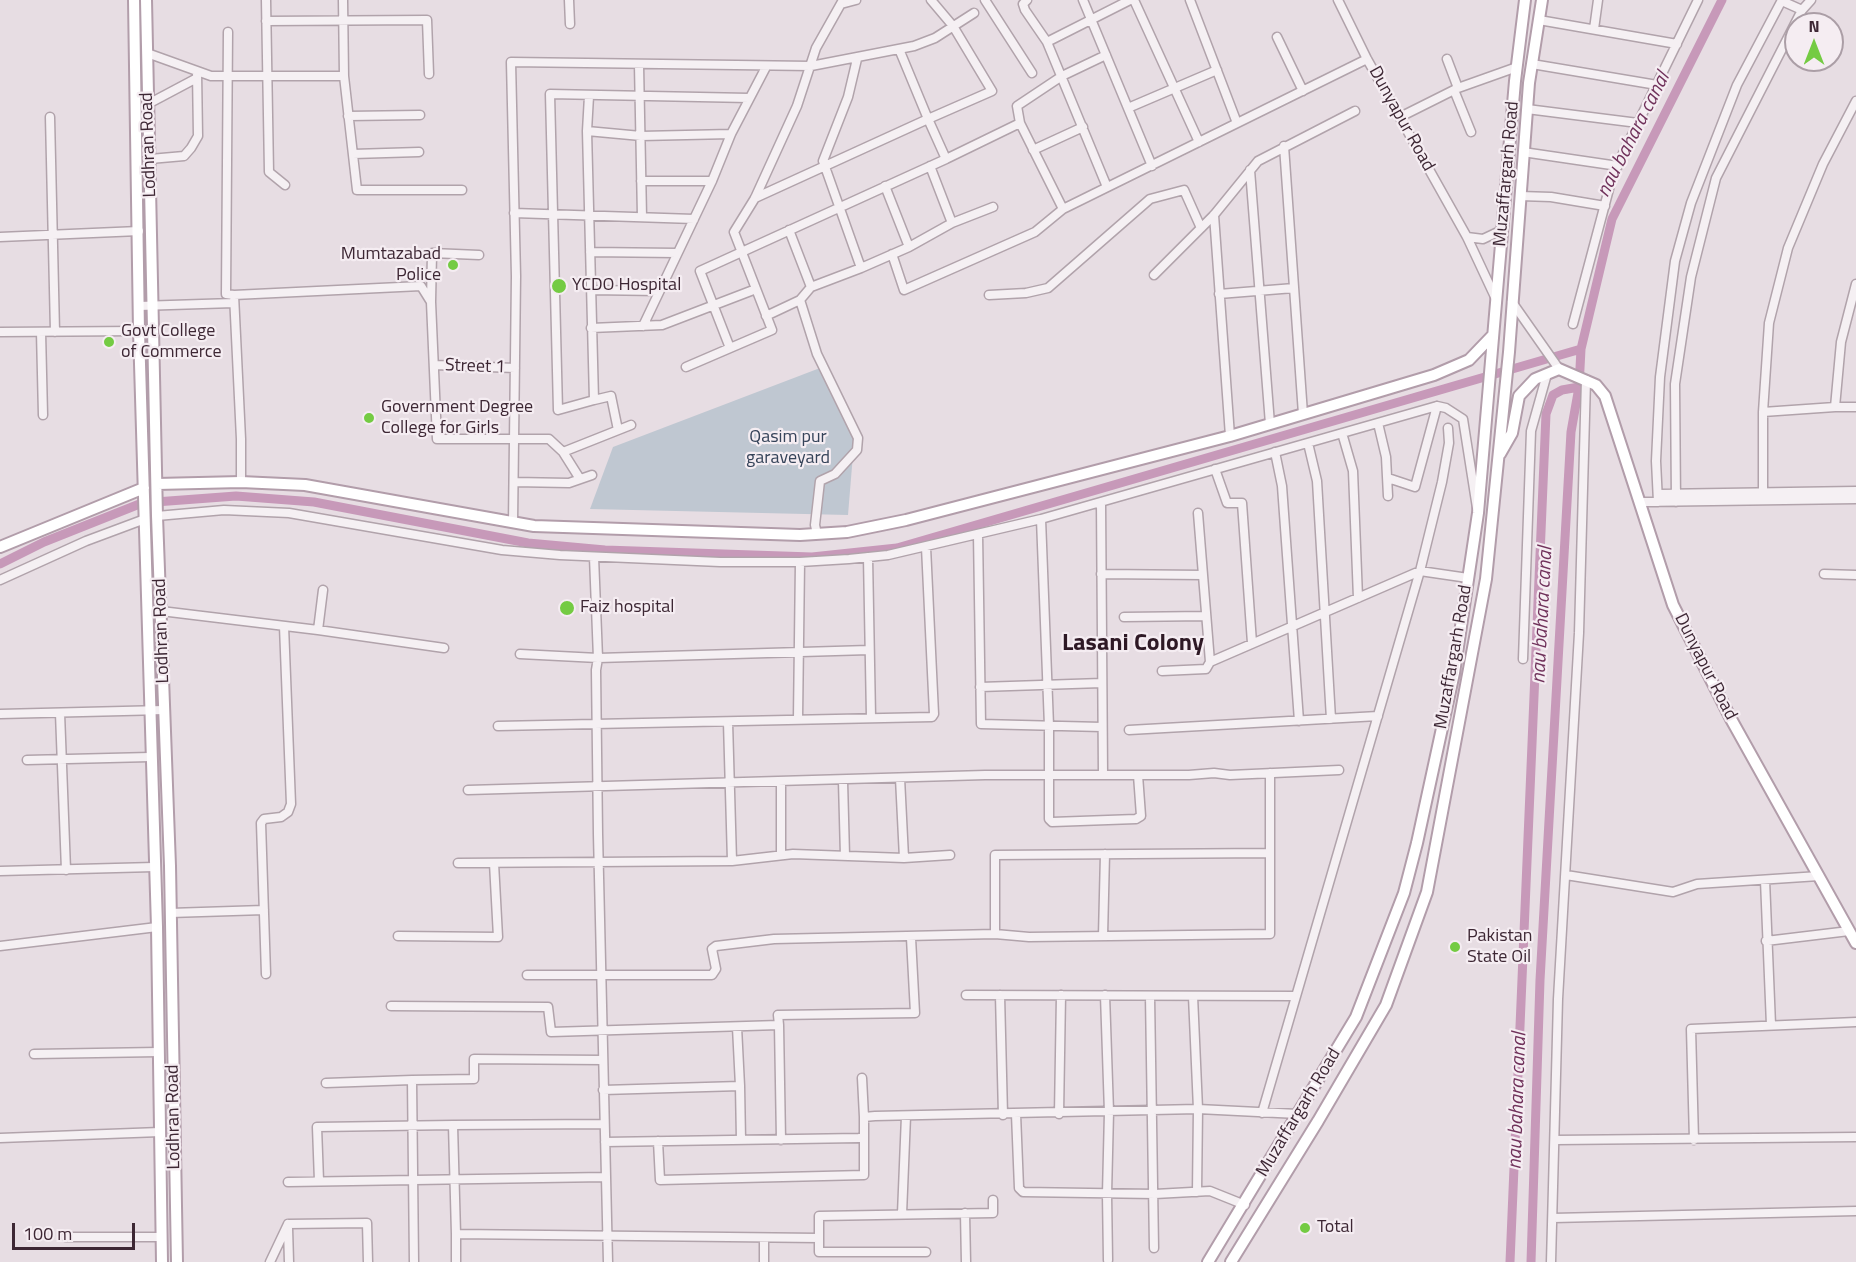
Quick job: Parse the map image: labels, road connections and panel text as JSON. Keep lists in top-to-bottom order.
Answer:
{
  "streets": {
    "main road": ["Dunyapur Road", "Lodhran Road", "Muzaffargarh Road"],
    "street": ["Street 1"]
  },
  "crossings": [
    ["Dunyapur Road", "Muzaffargarh Road"]
  ],
  "districts": ["Lasani Colony"],
  "water": ["nau bahara canal"],
  "parks": ["Qasim pur garaveyard"],
  "places": [
    "Mumtazabad Police",
    "YCDO Hospital",
    "Govt College of Commerce",
    "Government Degree College for Girls",
    "Faiz hospital",
    "Pakistan State Oil",
    "Total"
  ],
  "scale_bar": "100 m",
  "north": "top"
}
